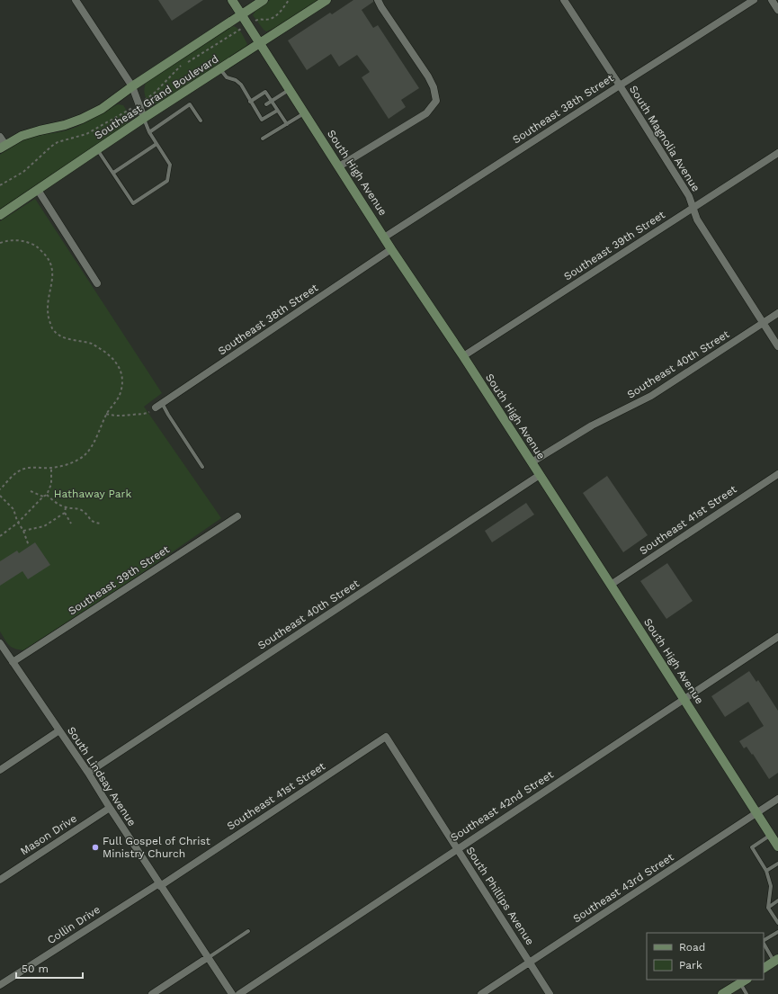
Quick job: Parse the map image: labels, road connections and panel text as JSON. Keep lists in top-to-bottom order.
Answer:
{
  "streets": {
    "street": [
      "Southeast Grand Boulevard",
      "Southeast 38th Street",
      "South Magnolia Avenue",
      "South High Avenue",
      "Southeast 39th Street",
      "Southeast 40th Street",
      "Southeast 41st Street",
      "South Lindsay Avenue",
      "Southeast 42nd Street",
      "Mason Drive",
      "Southeast 43rd Street",
      "South Phillips Avenue",
      "Collin Drive"
    ]
  },
  "crossings": [
    ["Southeast Grand Boulevard", "South High Avenue"],
    ["Southeast 38th Street", "South Magnolia Avenue"],
    ["Southeast 38th Street", "South High Avenue"],
    ["South Magnolia Avenue", "Southeast 39th Street"],
    ["South Magnolia Avenue", "Southeast 40th Street"],
    ["South High Avenue", "Southeast 39th Street"],
    ["South High Avenue", "Southeast 40th Street"],
    ["South High Avenue", "Southeast 41st Street"],
    ["South High Avenue", "Southeast 42nd Street"],
    ["South High Avenue", "Southeast 43rd Street"],
    ["Southeast 39th Street", "South Lindsay Avenue"],
    ["Southeast 40th Street", "South Lindsay Avenue"],
    ["Southeast 41st Street", "South Lindsay Avenue"],
    ["Southeast 41st Street", "South Phillips Avenue"],
    ["Southeast 41st Street", "Collin Drive"],
    ["South Lindsay Avenue", "Mason Drive"],
    ["South Lindsay Avenue", "Collin Drive"],
    ["Southeast 42nd Street", "South Phillips Avenue"],
    ["Southeast 43rd Street", "South Phillips Avenue"]
  ],
  "parks": ["Hathaway Park"],
  "places": ["Full Gospel of Christ Ministry Church"],
  "legend": ["Road", "Park"],
  "scale_bar": "50 m"
}
